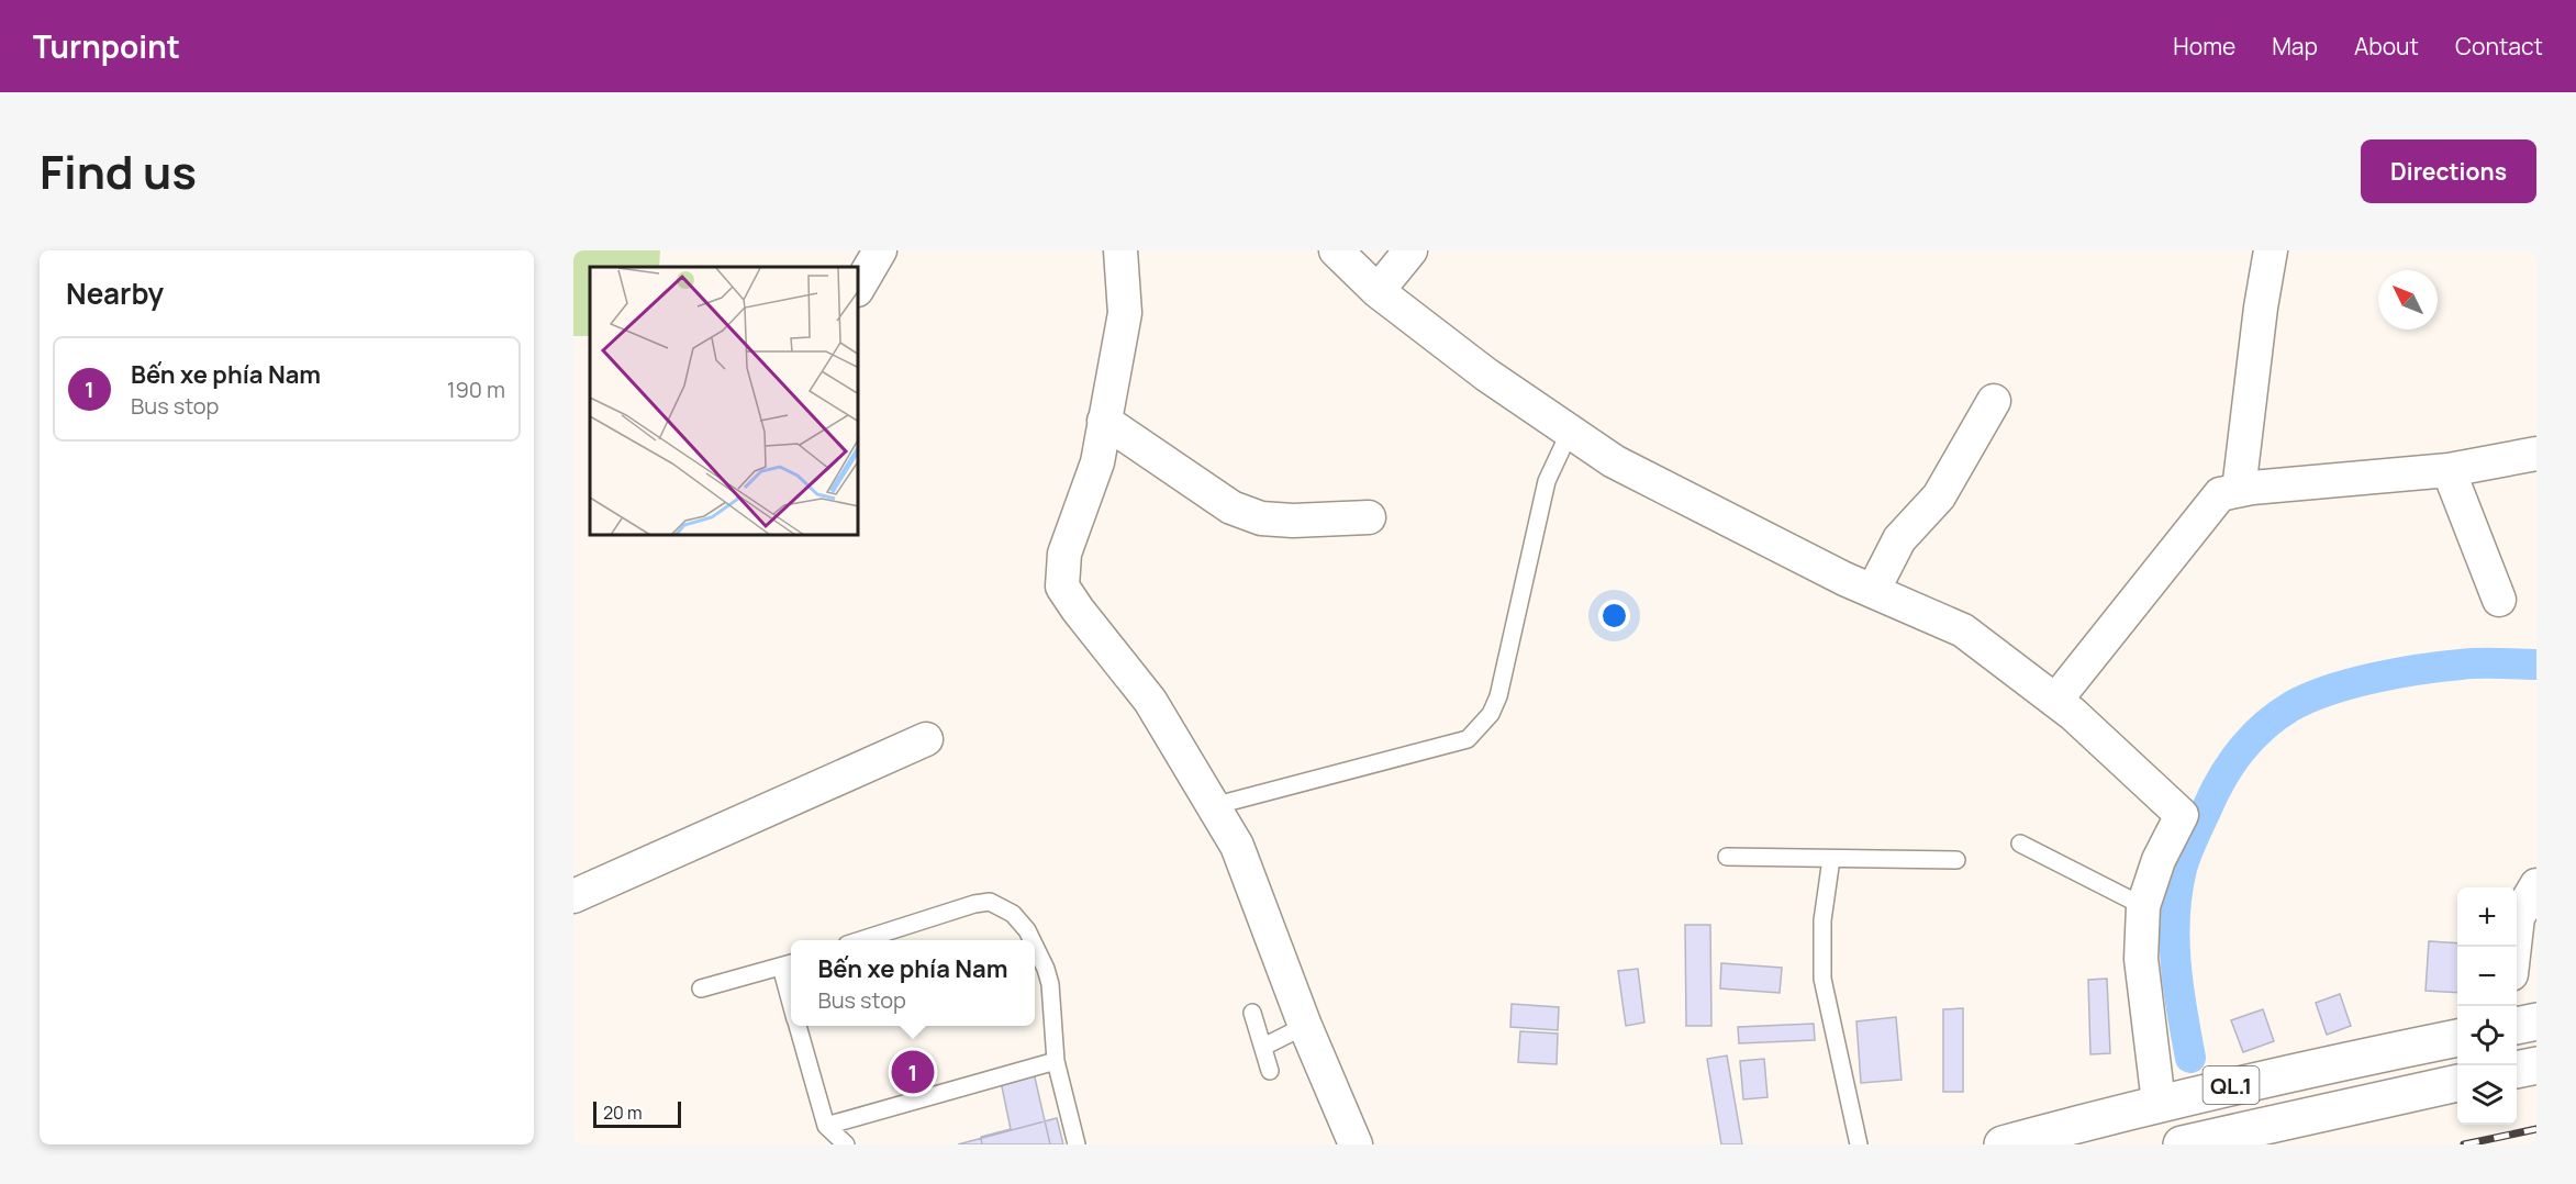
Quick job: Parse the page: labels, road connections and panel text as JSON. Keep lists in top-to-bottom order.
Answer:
{
  "streets": {
    "main road": ["QL.1"]
  },
  "scale_bar": "20 m",
  "north": "top left",
  "page": {
    "header": "Turnpoint",
    "nav": [
      "Home",
      "Map",
      "About",
      "Contact"
    ],
    "title": "Find us",
    "buttons": "Directions",
    "heading": "Nearby",
    "list": [
      {
        "mark": "1",
        "name": "Bến xe phía Nam",
        "note": "Bus stop",
        "value": "190 m"
      }
    ],
    "map_buttons": ["+", "−"],
    "popup": ["Bến xe phía Nam", "Bus stop"],
    "pins": "1",
    "scale": "20 m"
  }
}
